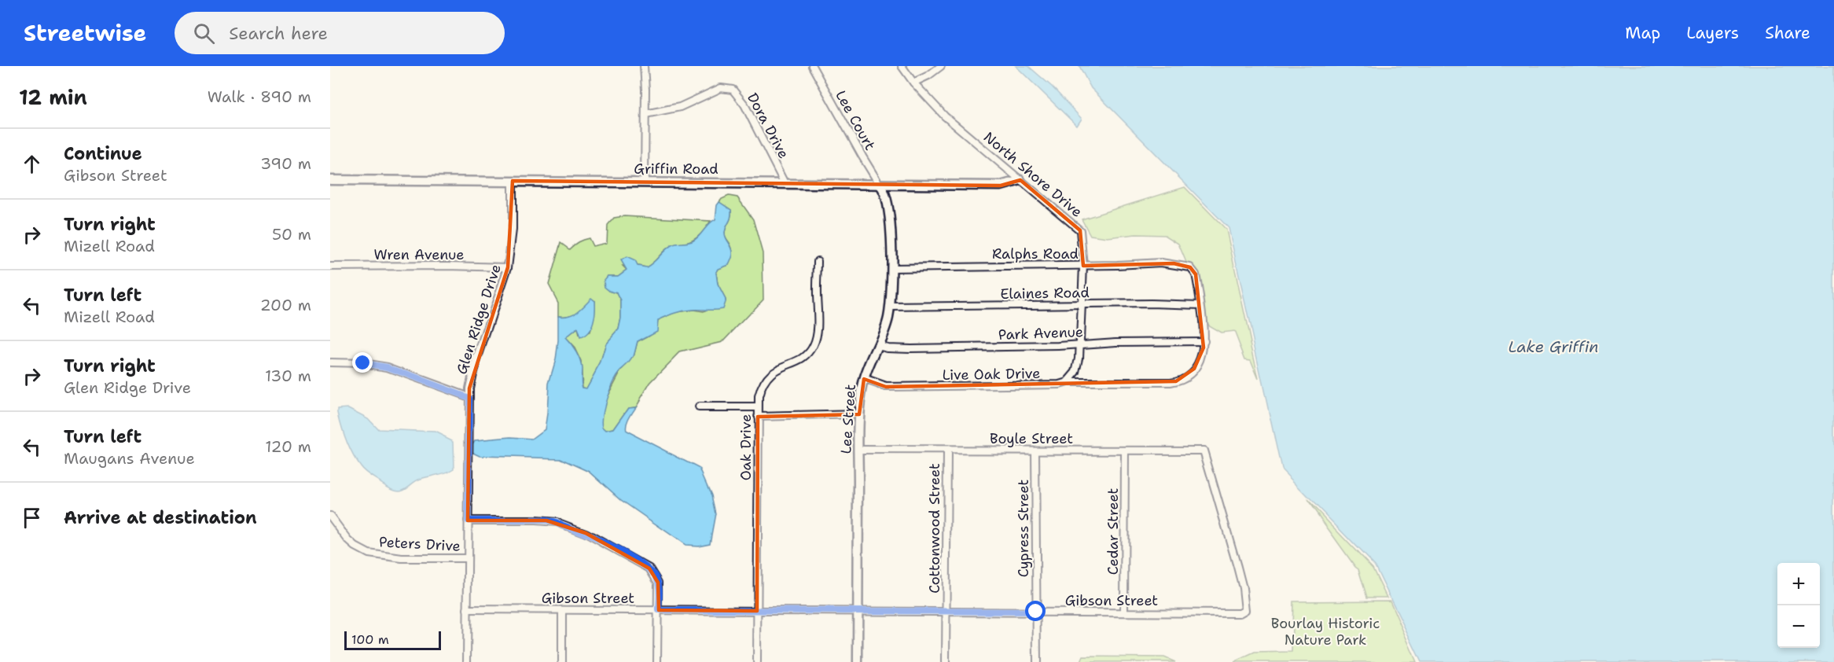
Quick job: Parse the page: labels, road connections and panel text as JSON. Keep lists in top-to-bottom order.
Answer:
{
  "streets": {
    "street": [
      "Lee Court",
      "Dora Drive",
      "Griffin Road",
      "North Shore Drive",
      "Ralphs Road",
      "Wren Avenue",
      "Elaines Road",
      "Glen Ridge Drive",
      "Park Avenue",
      "Live Oak Drive",
      "Lee Street",
      "Boyle Street",
      "Oak Drive",
      "Cottonwood Street",
      "Cypress Street",
      "Cedar Street",
      "Peters Drive",
      "Gibson Street"
    ]
  },
  "crossings": [
    ["Lee Court", "Griffin Road"],
    ["Lee Court", "Lee Street"],
    ["Dora Drive", "Griffin Road"],
    ["Griffin Road", "North Shore Drive"],
    ["Griffin Road", "Glen Ridge Drive"],
    ["Griffin Road", "Lee Street"],
    ["North Shore Drive", "Ralphs Road"],
    ["North Shore Drive", "Elaines Road"],
    ["North Shore Drive", "Park Avenue"],
    ["North Shore Drive", "Live Oak Drive"],
    ["Ralphs Road", "Elaines Road"],
    ["Ralphs Road", "Lee Street"],
    ["Wren Avenue", "Glen Ridge Drive"],
    ["Elaines Road", "Lee Street"],
    ["Glen Ridge Drive", "Peters Drive"],
    ["Glen Ridge Drive", "Gibson Street"],
    ["Park Avenue", "Live Oak Drive"],
    ["Park Avenue", "Lee Street"],
    ["Live Oak Drive", "Lee Street"],
    ["Lee Street", "Boyle Street"],
    ["Lee Street", "Gibson Street"],
    ["Boyle Street", "Cottonwood Street"],
    ["Boyle Street", "Cypress Street"],
    ["Boyle Street", "Cedar Street"],
    ["Boyle Street", "Gibson Street"],
    ["Oak Drive", "Gibson Street"],
    ["Cottonwood Street", "Gibson Street"],
    ["Cypress Street", "Gibson Street"],
    ["Cedar Street", "Gibson Street"]
  ],
  "water": ["Lake Griffin"],
  "parks": ["Bourlay Historic Nature Park"],
  "scale_bar": "100 m",
  "page": {
    "header": "Streetwise",
    "search": "Search here",
    "nav": ["Map", "Layers", "Share"],
    "heading": ["12 min", "Walk · 890 m"],
    "list": [
      ["Continue", "Gibson Street", "390 m"],
      ["Turn right", "Mizell Road", "50 m"],
      ["Turn left", "Mizell Road", "200 m"],
      ["Turn right", "Glen Ridge Drive", "130 m"],
      ["Turn left", "Maugans Avenue", "120 m"],
      "Arrive at destination"
    ],
    "map_buttons": ["+", "−"],
    "scale": "100 m"
  }
}
